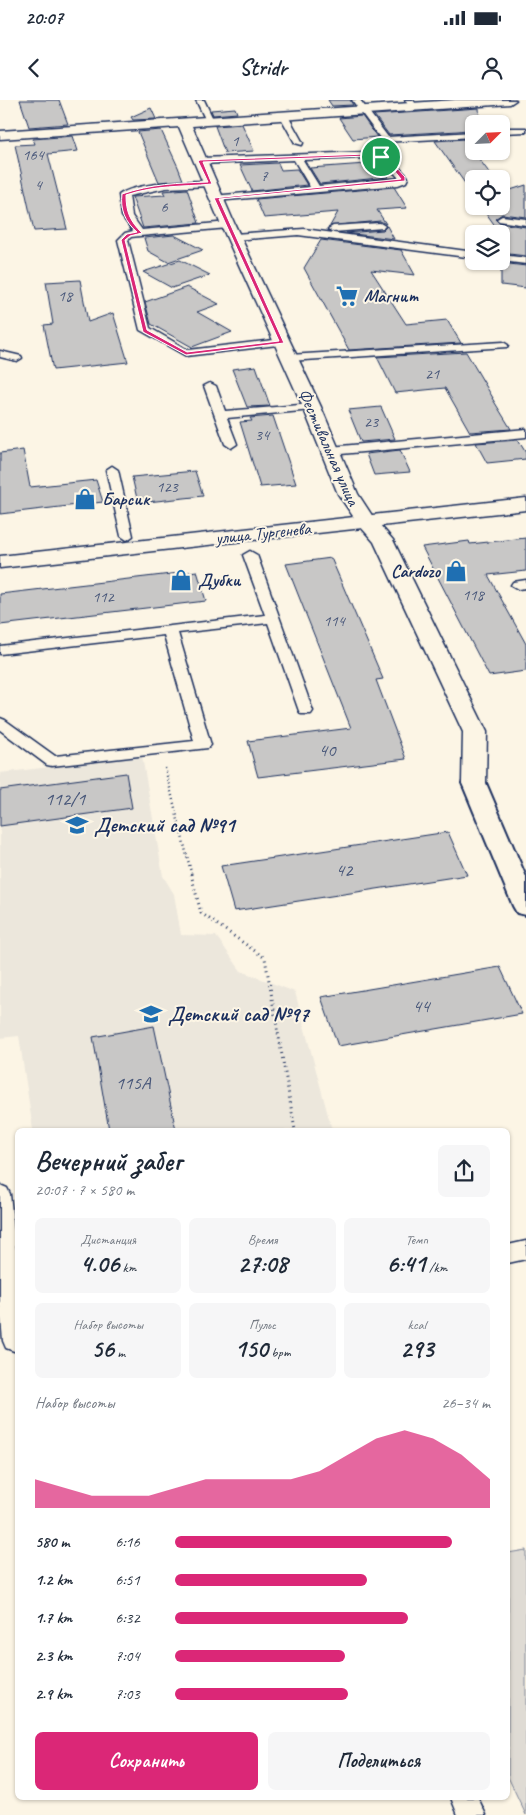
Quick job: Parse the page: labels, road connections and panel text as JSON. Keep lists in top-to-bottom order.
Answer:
{
  "streets": {
    "street": ["Фестивальная улица", "улица Тургенева"]
  },
  "crossings": [
    ["Фестивальная улица", "улица Тургенева"]
  ],
  "places": {
    "supermarket": ["Магнит"],
    "shop": ["Барсик", "Cardozo", "Дубки"],
    "school or university": ["Детский сад №91", "Детский сад №97"]
  },
  "house_numbers": [
    "1",
    "164",
    "7",
    "4",
    "6",
    "18",
    "21",
    "23",
    "34",
    "123",
    "118",
    "112",
    "114",
    "40",
    "112/1",
    "42",
    "44",
    "115А"
  ],
  "north": "top right",
  "page": {
    "status": "20:07",
    "header": "Stridr",
    "heading": ["Вечерний забег", "20:07 · 7 × 580 m"],
    "stats": [
      ["Дистанция", "4.06 km"],
      ["Время", "27:08"],
      ["Темп", "6:41 /km"],
      ["Набор высоты", "56 m"],
      ["Пульс", "150 bpm"],
      ["kcal", "293"]
    ],
    "chart": ["Набор высоты", "26–34 m"],
    "list": [
      {
        "name": "580 m",
        "note": "6:16"
      },
      {
        "name": "1.2 km",
        "note": "6:51"
      },
      {
        "name": "1.7 km",
        "note": "6:32"
      },
      {
        "name": "2.3 km",
        "note": "7:04"
      },
      {
        "name": "2.9 km",
        "note": "7:03"
      }
    ],
    "buttons": ["Сохранить", "Поделиться"]
  }
}
